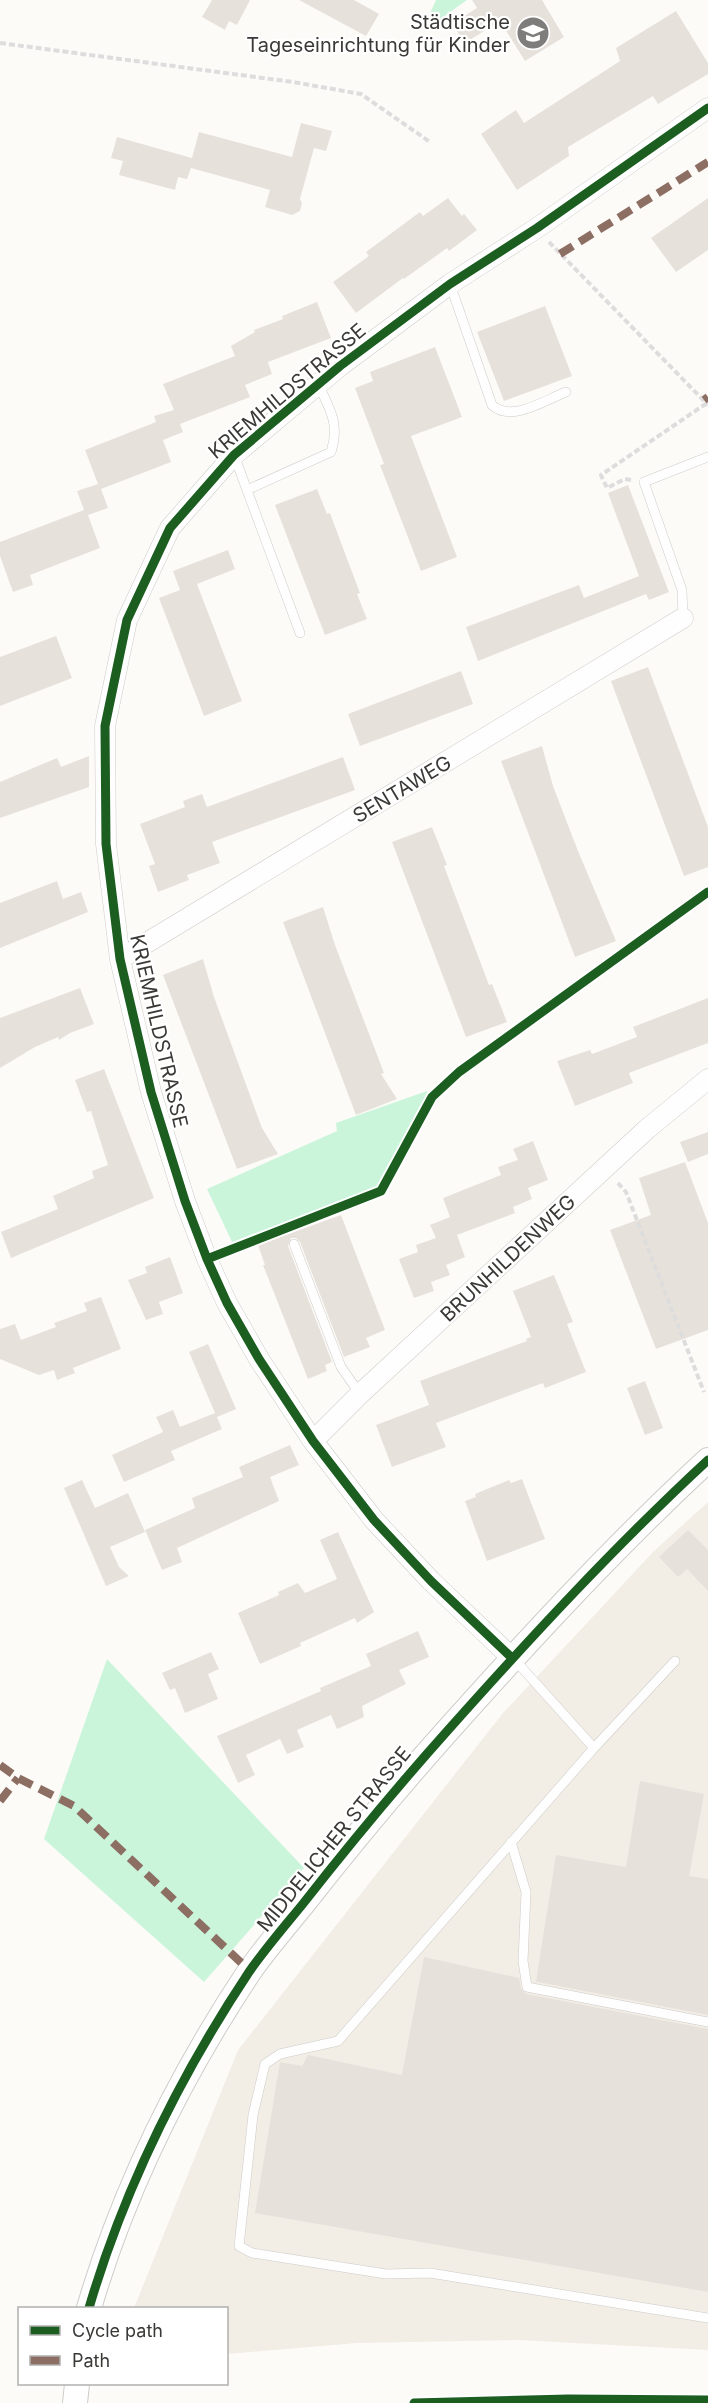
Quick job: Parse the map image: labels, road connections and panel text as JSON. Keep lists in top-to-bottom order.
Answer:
{
  "streets": {
    "street": [
      "KRIEMHILDSTRASSE",
      "SENTAWEG",
      "BRUNHILDENWEG",
      "MIDDELICHER STRASSE"
    ]
  },
  "crossings": [
    ["KRIEMHILDSTRASSE", "SENTAWEG"],
    ["KRIEMHILDSTRASSE", "BRUNHILDENWEG"],
    ["KRIEMHILDSTRASSE", "MIDDELICHER STRASSE"]
  ],
  "places": {
    "school or university": ["Städtische Tageseinrichtung für Kinder"]
  },
  "legend": ["Cycle path", "Path"]
}
